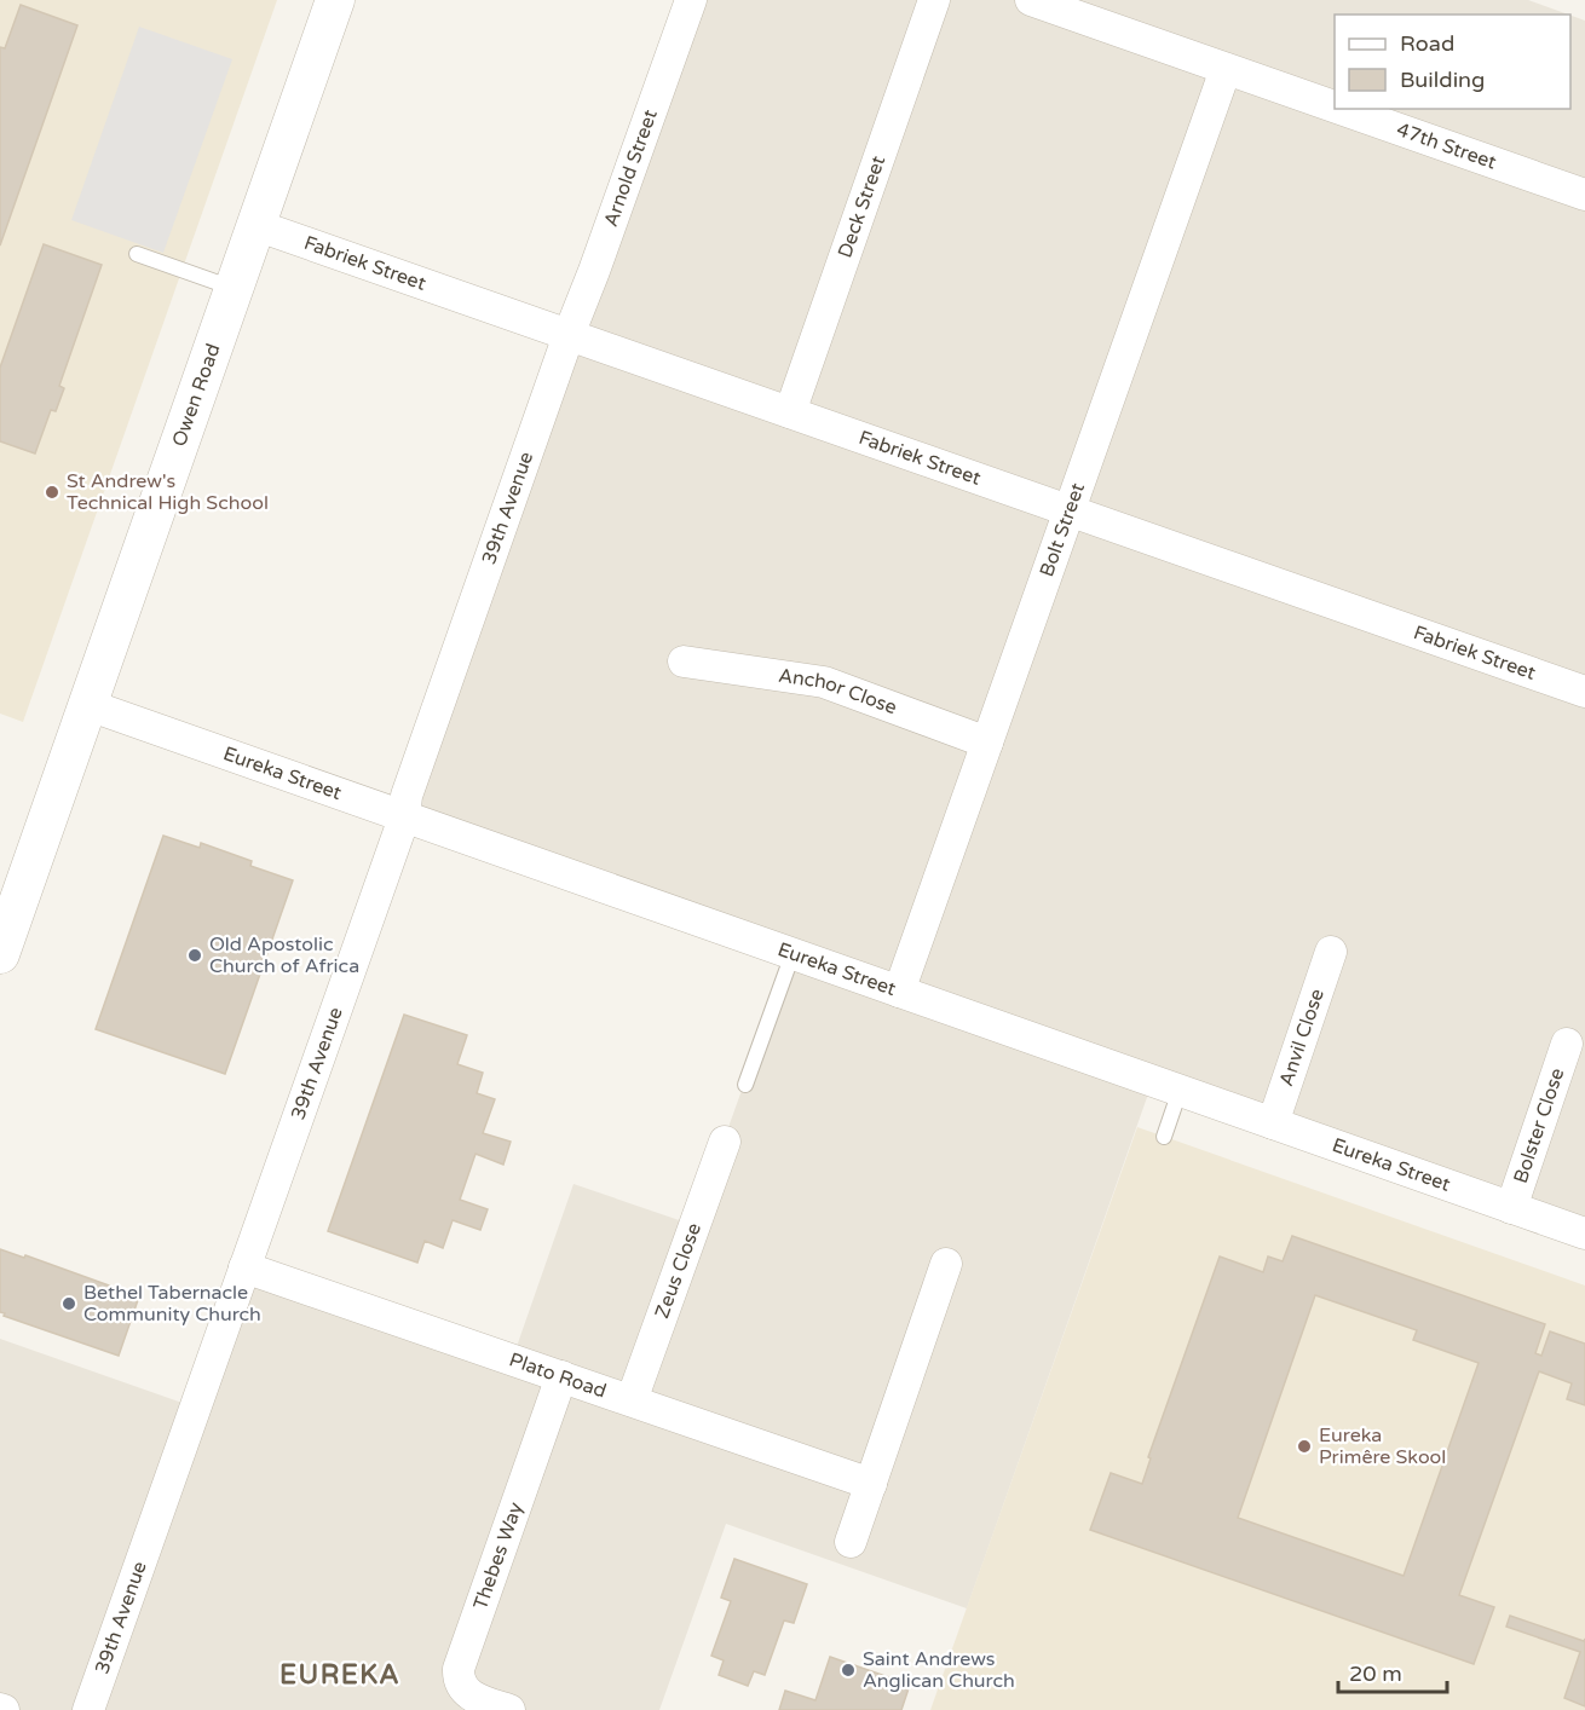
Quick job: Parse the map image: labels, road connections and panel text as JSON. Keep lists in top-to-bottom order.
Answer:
{
  "streets": {
    "street": [
      "47th Street",
      "Arnold Street",
      "Deck Street",
      "Fabriek Street",
      "Owen Road",
      "39th Avenue",
      "Bolt Street",
      "Anchor Close",
      "Eureka Street",
      "Anvil Close",
      "Bolster Close",
      "Zeus Close",
      "Plato Road",
      "Thebes Way"
    ]
  },
  "crossings": [
    ["47th Street", "Bolt Street"],
    ["Arnold Street", "Fabriek Street"],
    ["Arnold Street", "39th Avenue"],
    ["Deck Street", "Fabriek Street"],
    ["Fabriek Street", "Owen Road"],
    ["Fabriek Street", "39th Avenue"],
    ["Fabriek Street", "Bolt Street"],
    ["Owen Road", "Eureka Street"],
    ["39th Avenue", "Eureka Street"],
    ["39th Avenue", "Plato Road"],
    ["Bolt Street", "Anchor Close"],
    ["Bolt Street", "Eureka Street"],
    ["Eureka Street", "Anvil Close"],
    ["Eureka Street", "Bolster Close"],
    ["Zeus Close", "Plato Road"],
    ["Plato Road", "Thebes Way"]
  ],
  "districts": ["EUREKA"],
  "places": [
    "St Andrew's Technical High School",
    "Old Apostolic Church of Africa",
    "Bethel Tabernacle Community Church",
    "Eureka Primêre Skool",
    "Saint Andrews Anglican Church"
  ],
  "legend": ["Road", "Building"],
  "scale_bar": "20 m"
}
